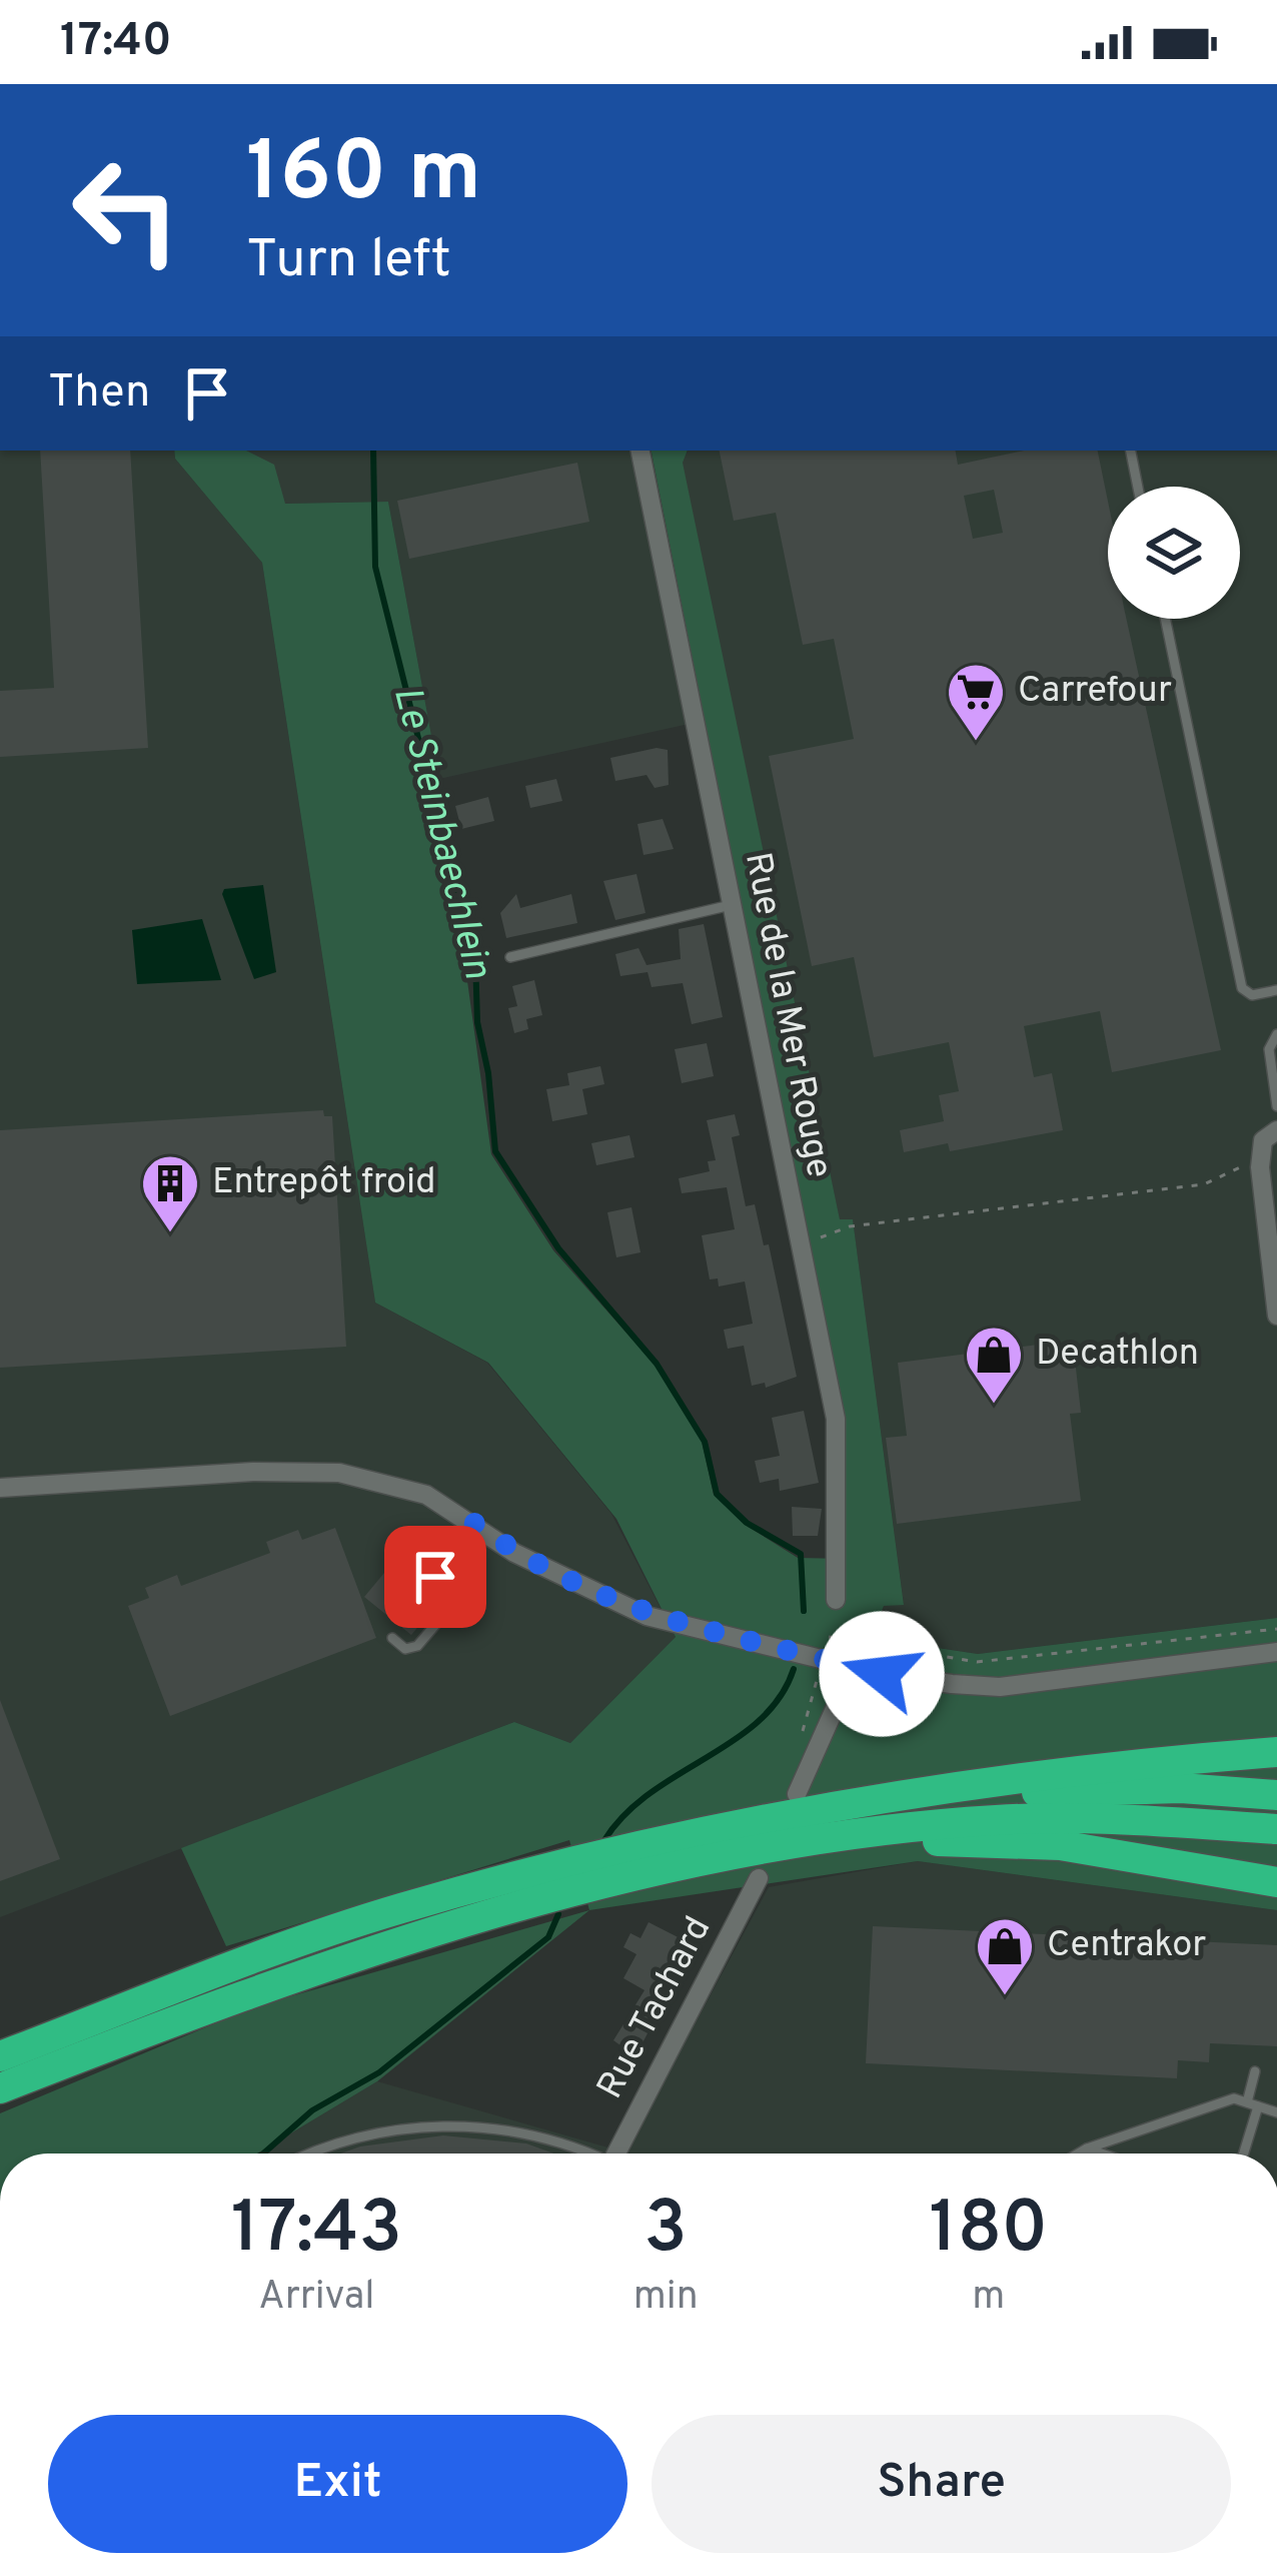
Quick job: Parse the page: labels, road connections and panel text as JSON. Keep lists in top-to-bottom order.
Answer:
{
  "streets": {
    "street": ["Rue de la Mer Rouge", "Rue Tachard"]
  },
  "water": ["Le Steinbaechlein"],
  "places": {
    "supermarket": ["Carrefour"],
    "building": ["Entrepôt froid"],
    "shop": ["Decathlon", "Centrakor"]
  },
  "page": {
    "status": "17:40",
    "turn": ["160 m", "Turn left"],
    "then": "Then",
    "eta": [
      "17:43",
      "Arrival",
      "3",
      "min",
      "180",
      "m"
    ],
    "buttons": ["Exit", "Share"]
  }
}
